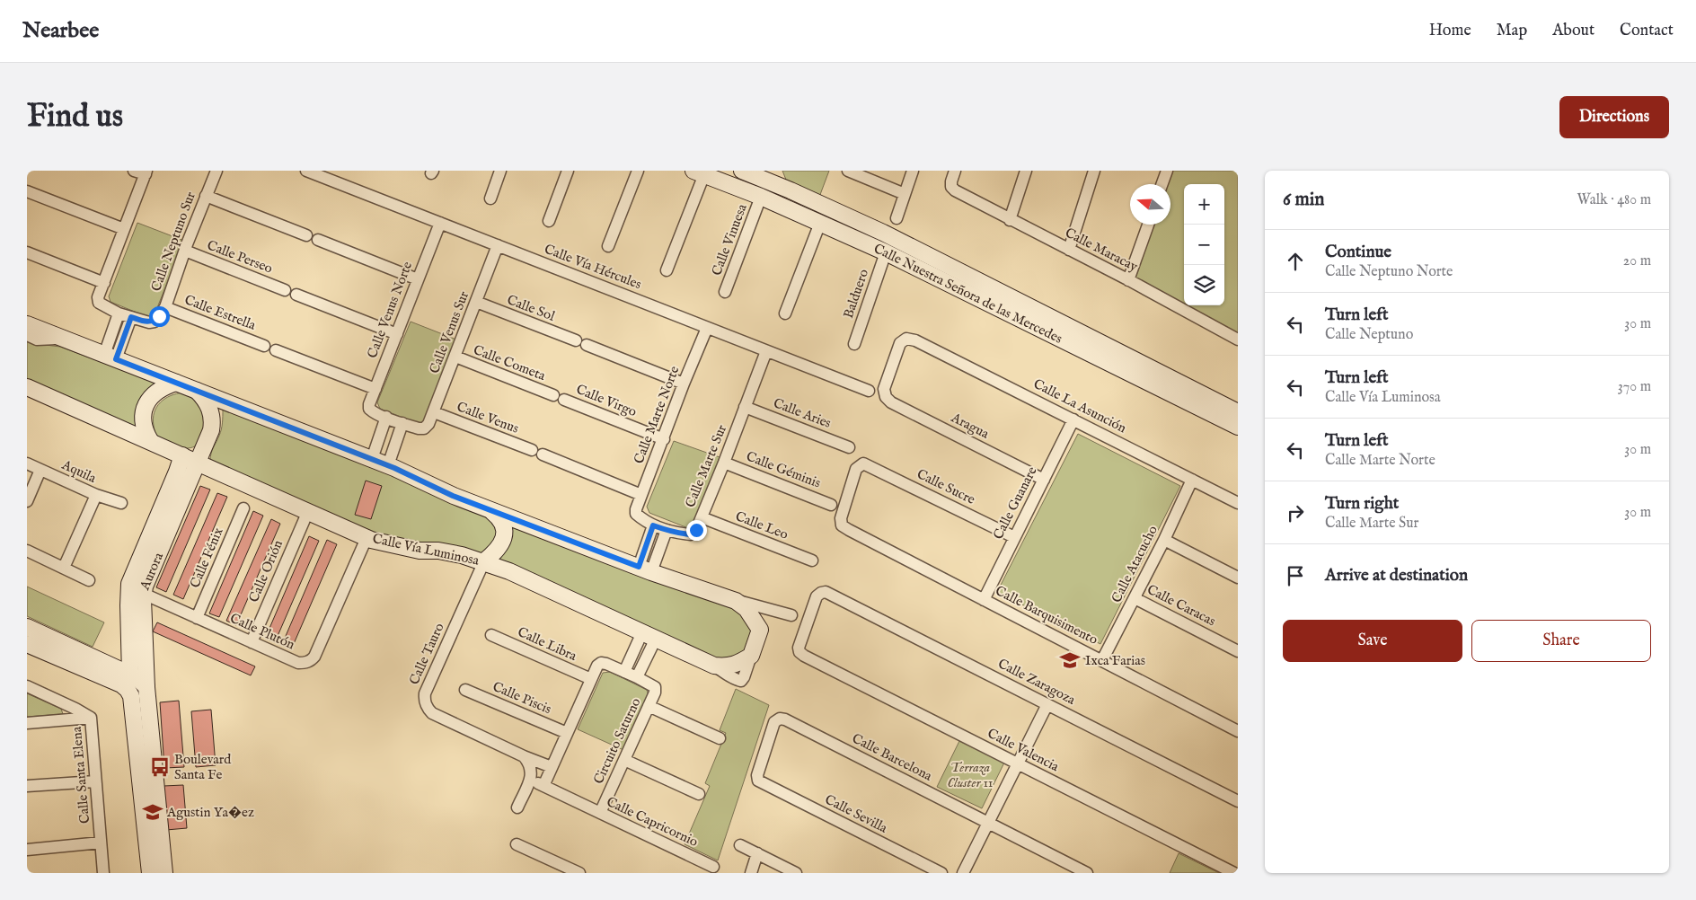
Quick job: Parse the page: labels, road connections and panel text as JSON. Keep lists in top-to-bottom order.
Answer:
{
  "streets": {
    "street": [
      "Calle Vinuesa",
      "Calle Neptuno Sur",
      "Calle Maracay",
      "Calle Perseo",
      "Calle Vía Hércules",
      "Balduero",
      "Calle Nuestra Señora de las Mercedes",
      "Calle Sol",
      "Calle Venus Norte",
      "Calle Estrella",
      "Calle Venus Sur",
      "Calle Cometa",
      "Calle Virgo",
      "Calle La Asunción",
      "Calle Aries",
      "Calle Marte Norte",
      "Calle Venus",
      "Aragua",
      "Calle Marte Sur",
      "Calle Géminis",
      "Aquila",
      "Calle Sucre",
      "Calle Guanare",
      "Calle Leo",
      "Calle Vía Luminosa",
      "Calle Fénix",
      "Calle Atacucho",
      "Aurora",
      "Calle Orión",
      "Calle Caracas",
      "Calle Barquisimento",
      "Calle Plutón",
      "Calle Libra",
      "Calle Tauro",
      "Calle Zaragoza",
      "Calle Piscis",
      "Circuito Saturno",
      "Calle Valencia",
      "Calle Barcelona",
      "Calle Santa Elena",
      "Calle Sevilla",
      "Calle Capricornio"
    ]
  },
  "crossings": [
    ["Calle Vinuesa", "Calle Nuestra Señora de las Mercedes"],
    ["Calle Neptuno Sur", "Calle Perseo"],
    ["Calle Neptuno Sur", "Calle Estrella"],
    ["Calle Vía Hércules", "Calle Venus Norte"],
    ["Calle Vía Hércules", "Calle Venus Sur"],
    ["Calle Vía Hércules", "Calle Marte Norte"],
    ["Calle Vía Hércules", "Calle Marte Sur"],
    ["Balduero", "Calle Nuestra Señora de las Mercedes"],
    ["Calle Sol", "Calle Venus Sur"],
    ["Calle Sol", "Calle Marte Norte"],
    ["Calle Venus Sur", "Calle Cometa"],
    ["Calle Venus Sur", "Calle Venus"],
    ["Calle Cometa", "Calle Virgo"],
    ["Calle Virgo", "Calle Marte Norte"],
    ["Calle La Asunción", "Aragua"],
    ["Calle La Asunción", "Calle Guanare"],
    ["Calle La Asunción", "Calle Atacucho"],
    ["Calle Aries", "Calle Marte Sur"],
    ["Calle Marte Norte", "Calle Marte Sur"],
    ["Aragua", "Calle Guanare"],
    ["Calle Marte Sur", "Calle Géminis"],
    ["Calle Marte Sur", "Calle Leo"],
    ["Calle Sucre", "Calle Guanare"],
    ["Calle Sucre", "Calle Barquisimento"],
    ["Calle Guanare", "Calle Barquisimento"],
    ["Calle Vía Luminosa", "Aurora"],
    ["Calle Vía Luminosa", "Calle Orión"],
    ["Calle Vía Luminosa", "Calle Plutón"],
    ["Calle Vía Luminosa", "Calle Tauro"],
    ["Calle Fénix", "Calle Plutón"],
    ["Calle Atacucho", "Calle Caracas"],
    ["Calle Atacucho", "Calle Barquisimento"],
    ["Aurora", "Calle Plutón"],
    ["Calle Orión", "Calle Plutón"],
    ["Calle Libra", "Circuito Saturno"],
    ["Calle Tauro", "Circuito Saturno"],
    ["Calle Zaragoza", "Calle Valencia"],
    ["Calle Piscis", "Circuito Saturno"],
    ["Circuito Saturno", "Calle Capricornio"],
    ["Calle Barcelona", "Calle Sevilla"]
  ],
  "parks": ["Terraza Cluster 11"],
  "places": {
    "school or university": ["Ixca Farias", "Agustin Ya�ez"],
    "bus stop": ["Boulevard Santa Fe"]
  },
  "north": "left",
  "page": {
    "header": "Nearbee",
    "nav": [
      "Home",
      "Map",
      "About",
      "Contact"
    ],
    "buttons": [
      "Directions",
      ["Save", "Share"]
    ],
    "title": "Find us",
    "heading": ["6 min", "Walk · 480 m"],
    "map_buttons": ["+", "−"],
    "list": [
      ["Continue", "Calle Neptuno Norte", "20 m"],
      ["Turn left", "Calle Neptuno", "30 m"],
      ["Turn left", "Calle Vía Luminosa", "370 m"],
      ["Turn left", "Calle Marte Norte", "30 m"],
      ["Turn right", "Calle Marte Sur", "30 m"],
      "Arrive at destination"
    ]
  }
}
